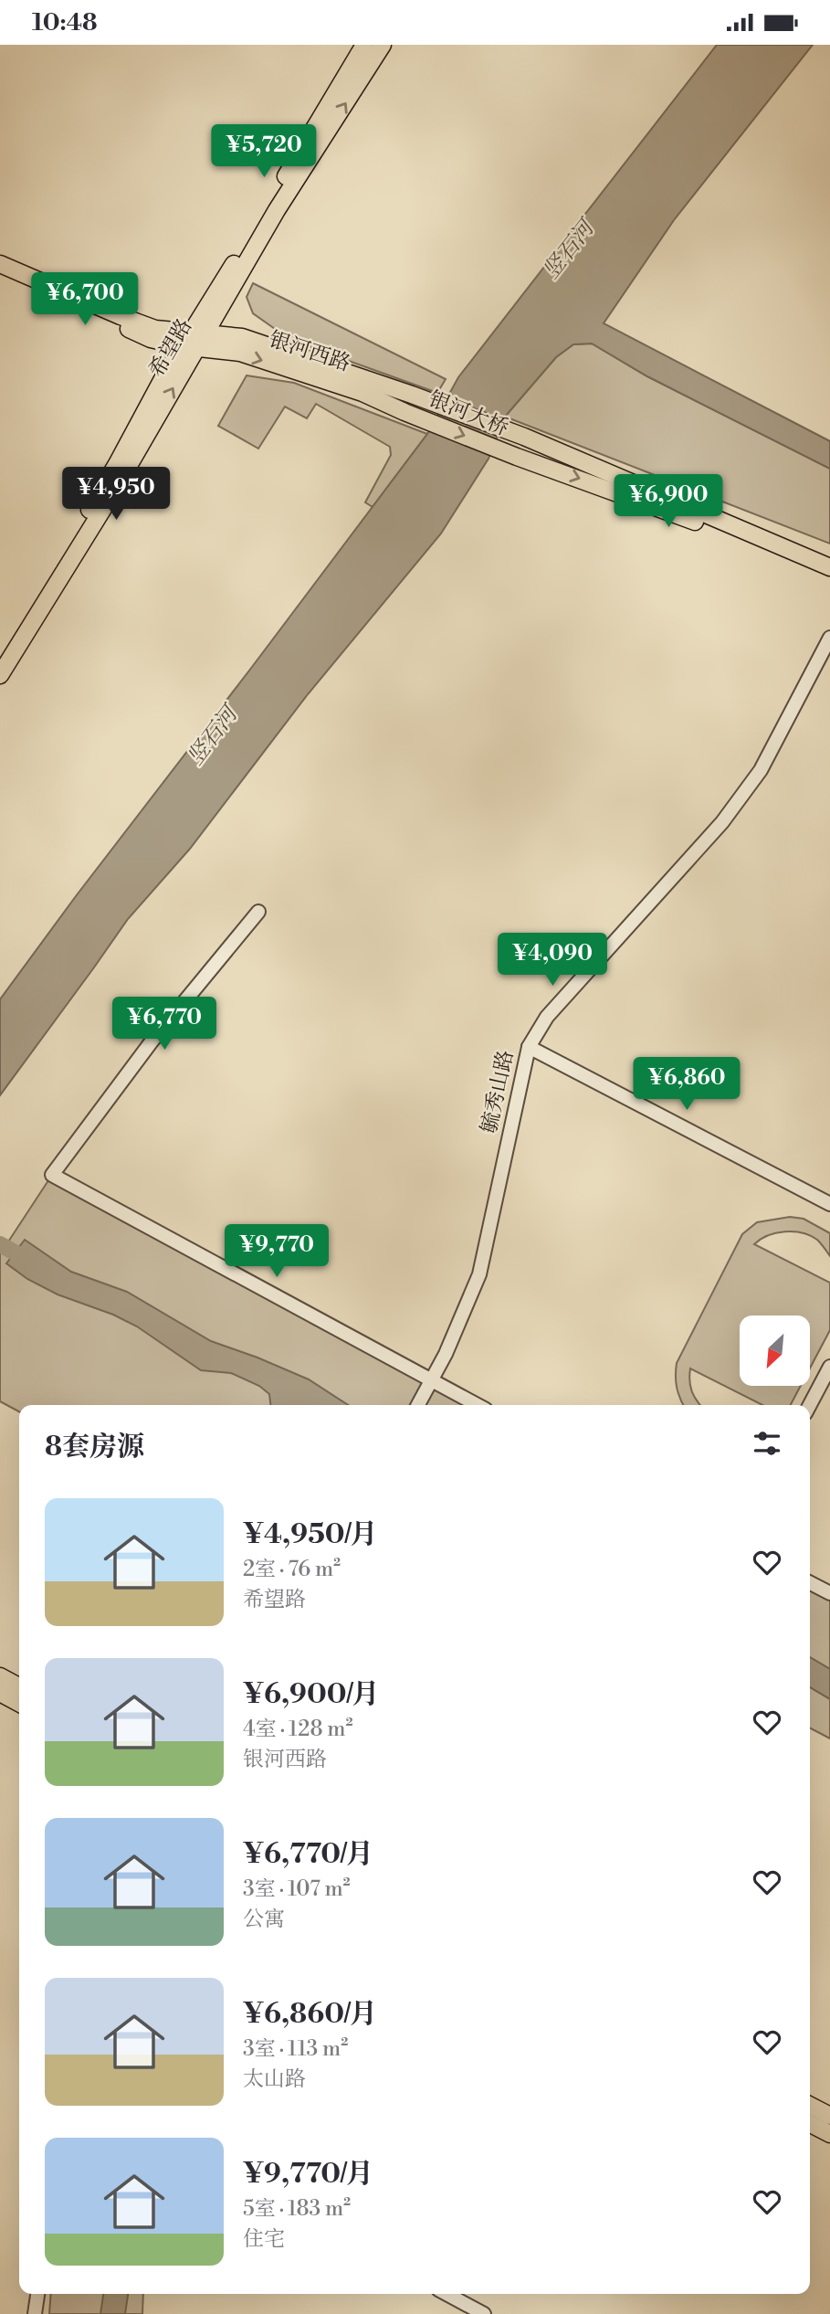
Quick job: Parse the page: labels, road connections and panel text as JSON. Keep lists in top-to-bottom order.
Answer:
{
  "streets": {
    "main road": ["希望路", "银河西路", "银河大桥"],
    "street": ["毓秀山路"]
  },
  "crossings": [
    ["希望路", "银河西路"],
    ["银河西路", "银河大桥"]
  ],
  "water": ["竖石河"],
  "north": "bottom left",
  "page": {
    "status": "10:48",
    "price": [
      "¥5,720",
      "¥6,700",
      "¥4,950",
      "¥6,900",
      "¥4,090",
      "¥6,770",
      "¥6,860",
      "¥9,770"
    ],
    "heading": "8套房源",
    "list": [
      {
        "name": "¥4,950/月",
        "note": "2室 · 76 m² · 希望路"
      },
      {
        "name": "¥6,900/月",
        "note": "4室 · 128 m² · 银河西路"
      },
      {
        "name": "¥6,770/月",
        "note": "3室 · 107 m² · 公寓"
      },
      {
        "name": "¥6,860/月",
        "note": "3室 · 113 m² · 太山路"
      },
      {
        "name": "¥9,770/月",
        "note": "5室 · 183 m² · 住宅"
      }
    ]
  }
}
